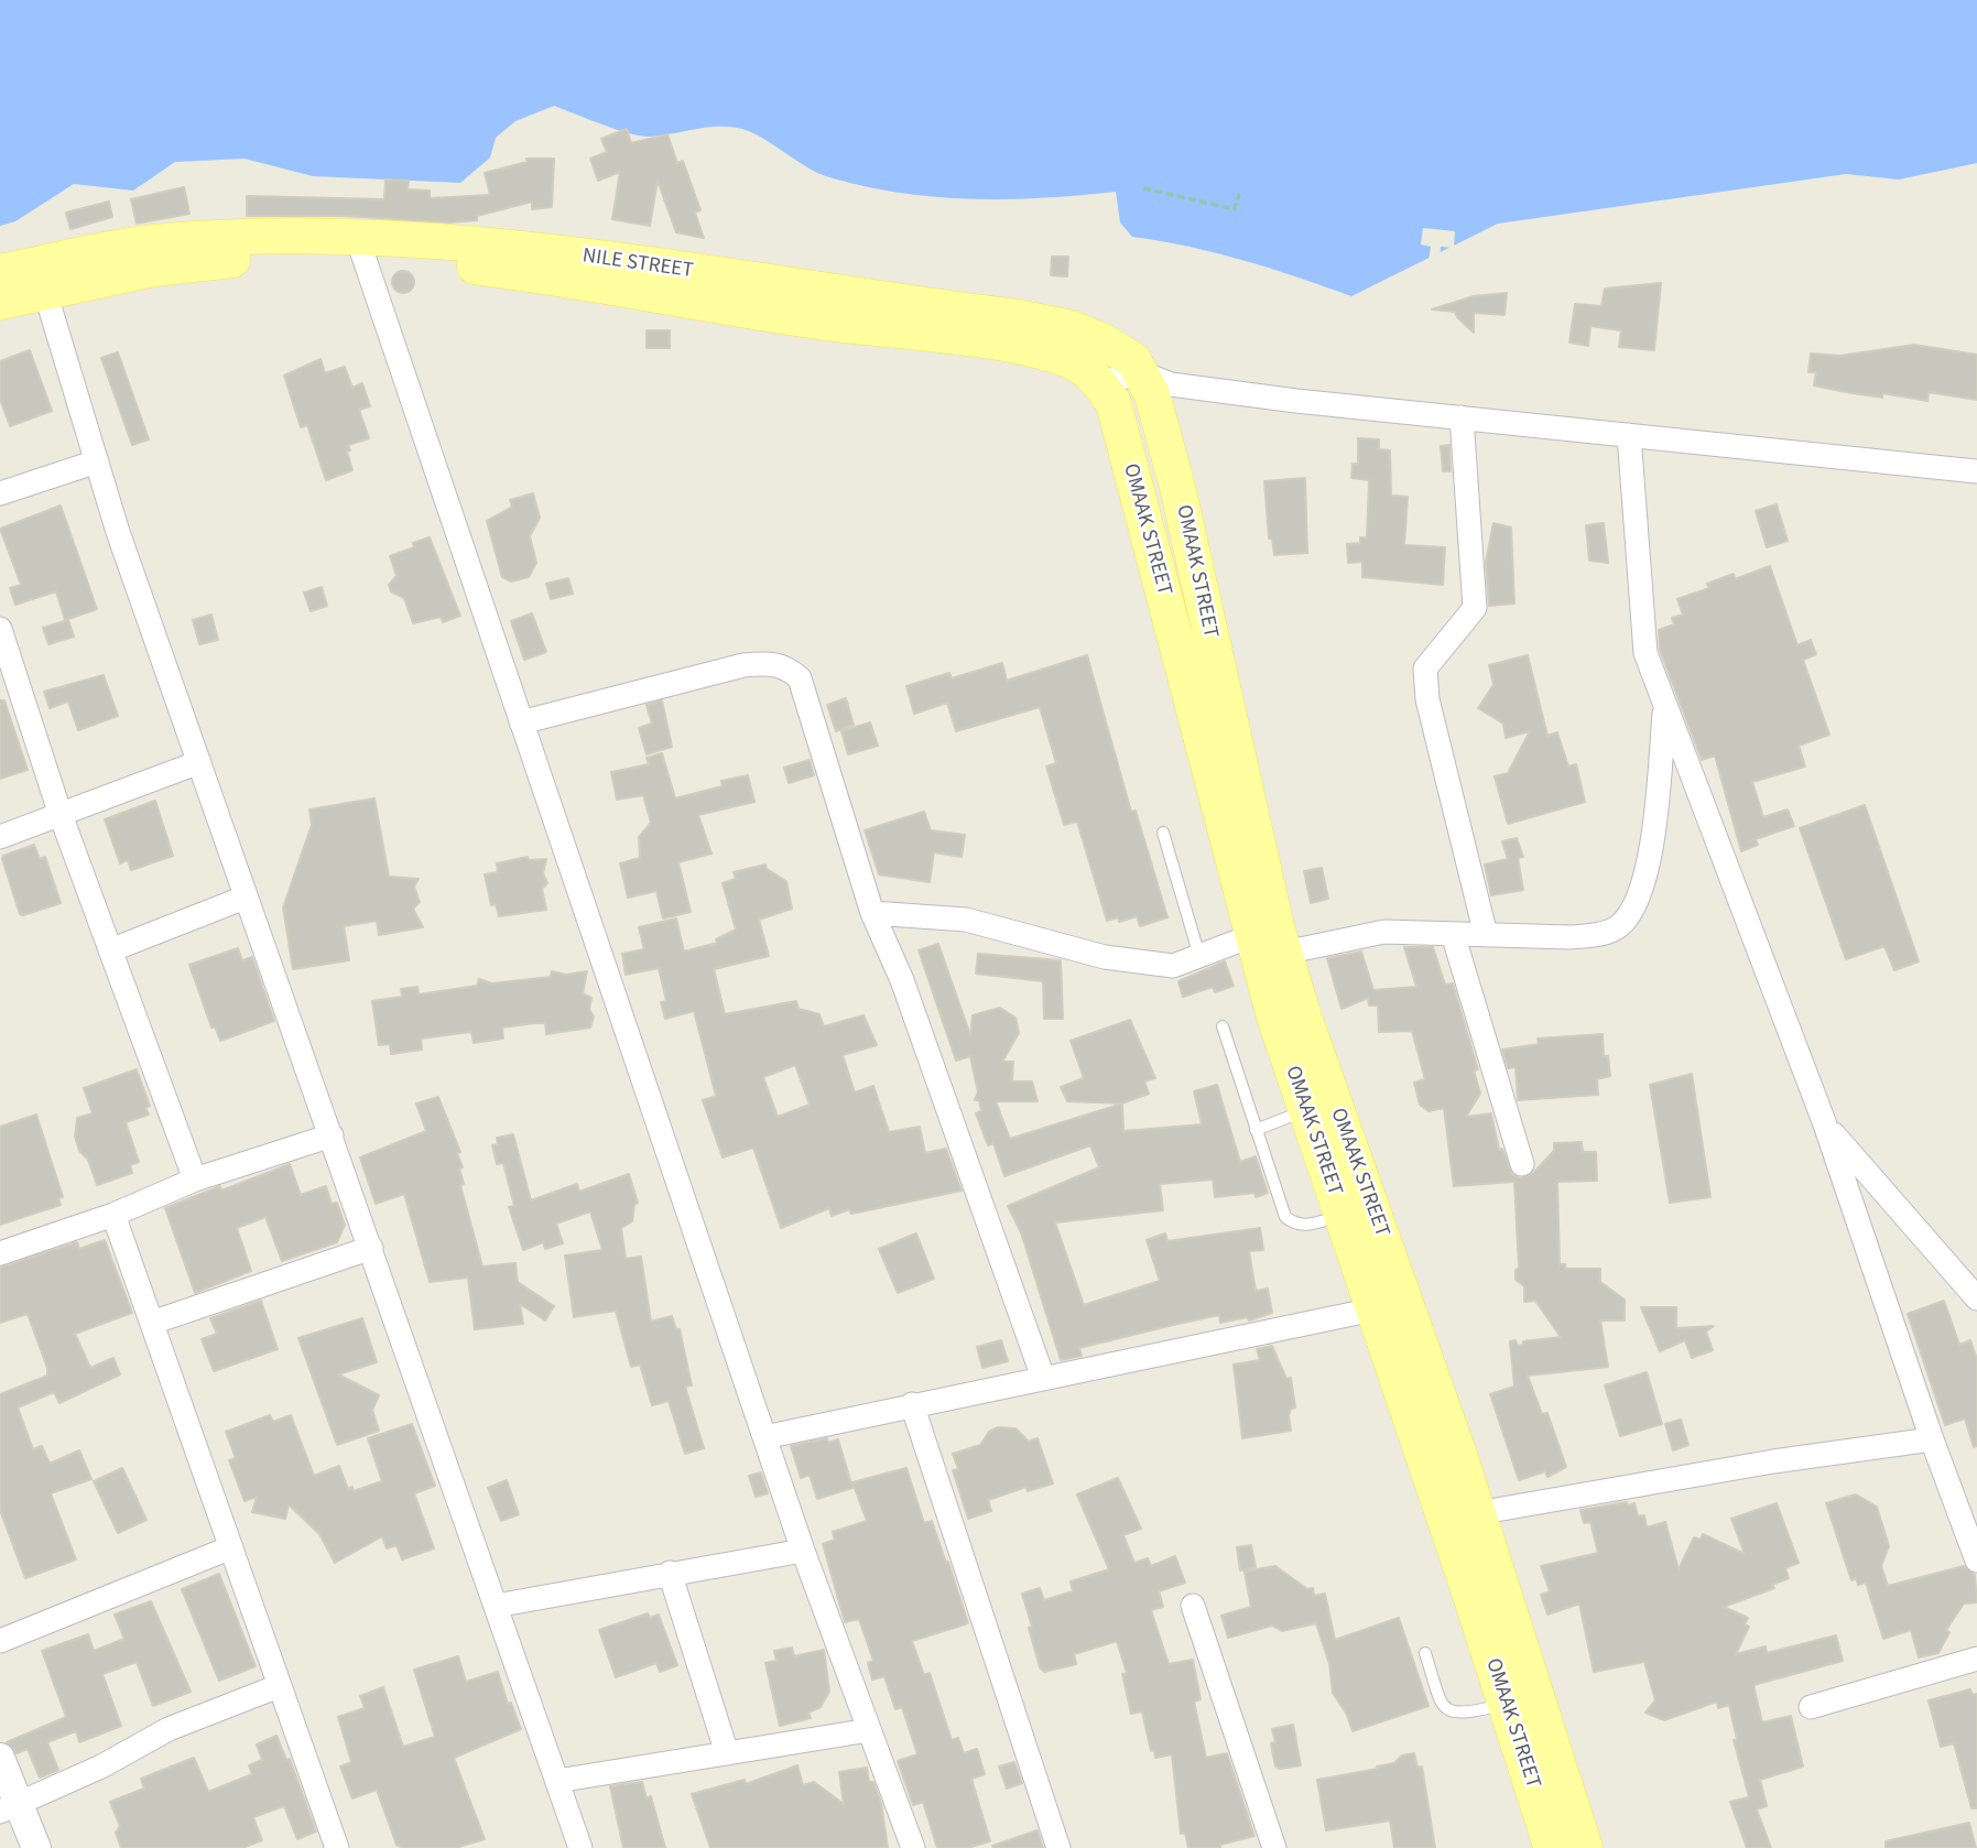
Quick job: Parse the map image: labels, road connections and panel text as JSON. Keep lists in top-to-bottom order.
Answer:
{
  "streets": {
    "main road": ["NILE STREET", "OMAAK STREET"]
  },
  "crossings": [
    ["NILE STREET", "OMAAK STREET"]
  ]
}
